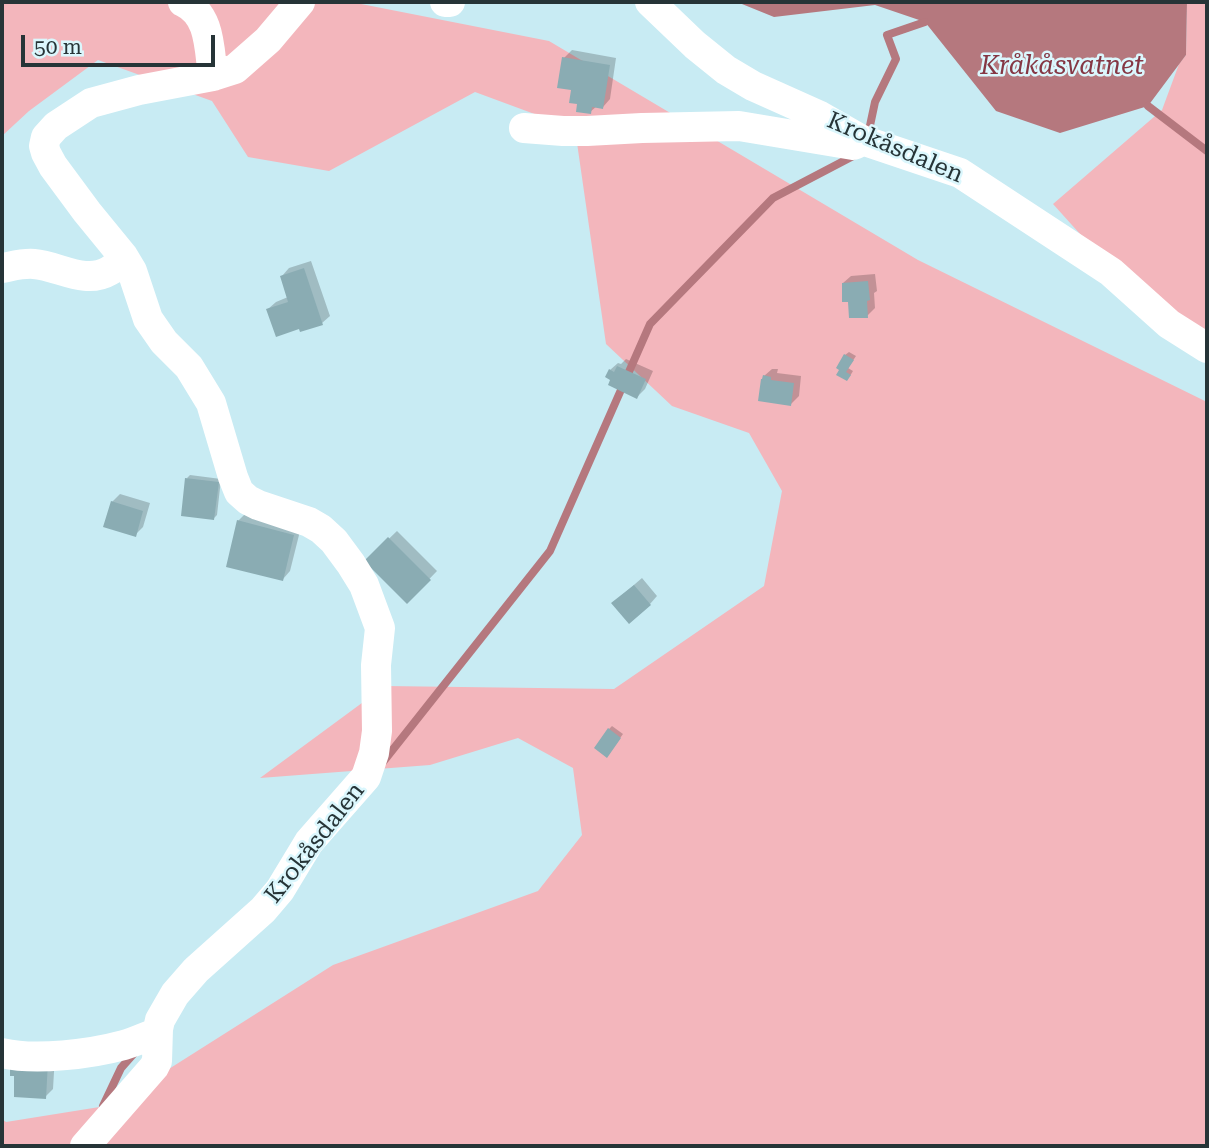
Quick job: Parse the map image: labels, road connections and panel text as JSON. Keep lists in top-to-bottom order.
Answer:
{
  "streets": {
    "street": ["Krokåsdalen"]
  },
  "water": ["Kråkåsvatnet"],
  "scale_bar": "50 m"
}
